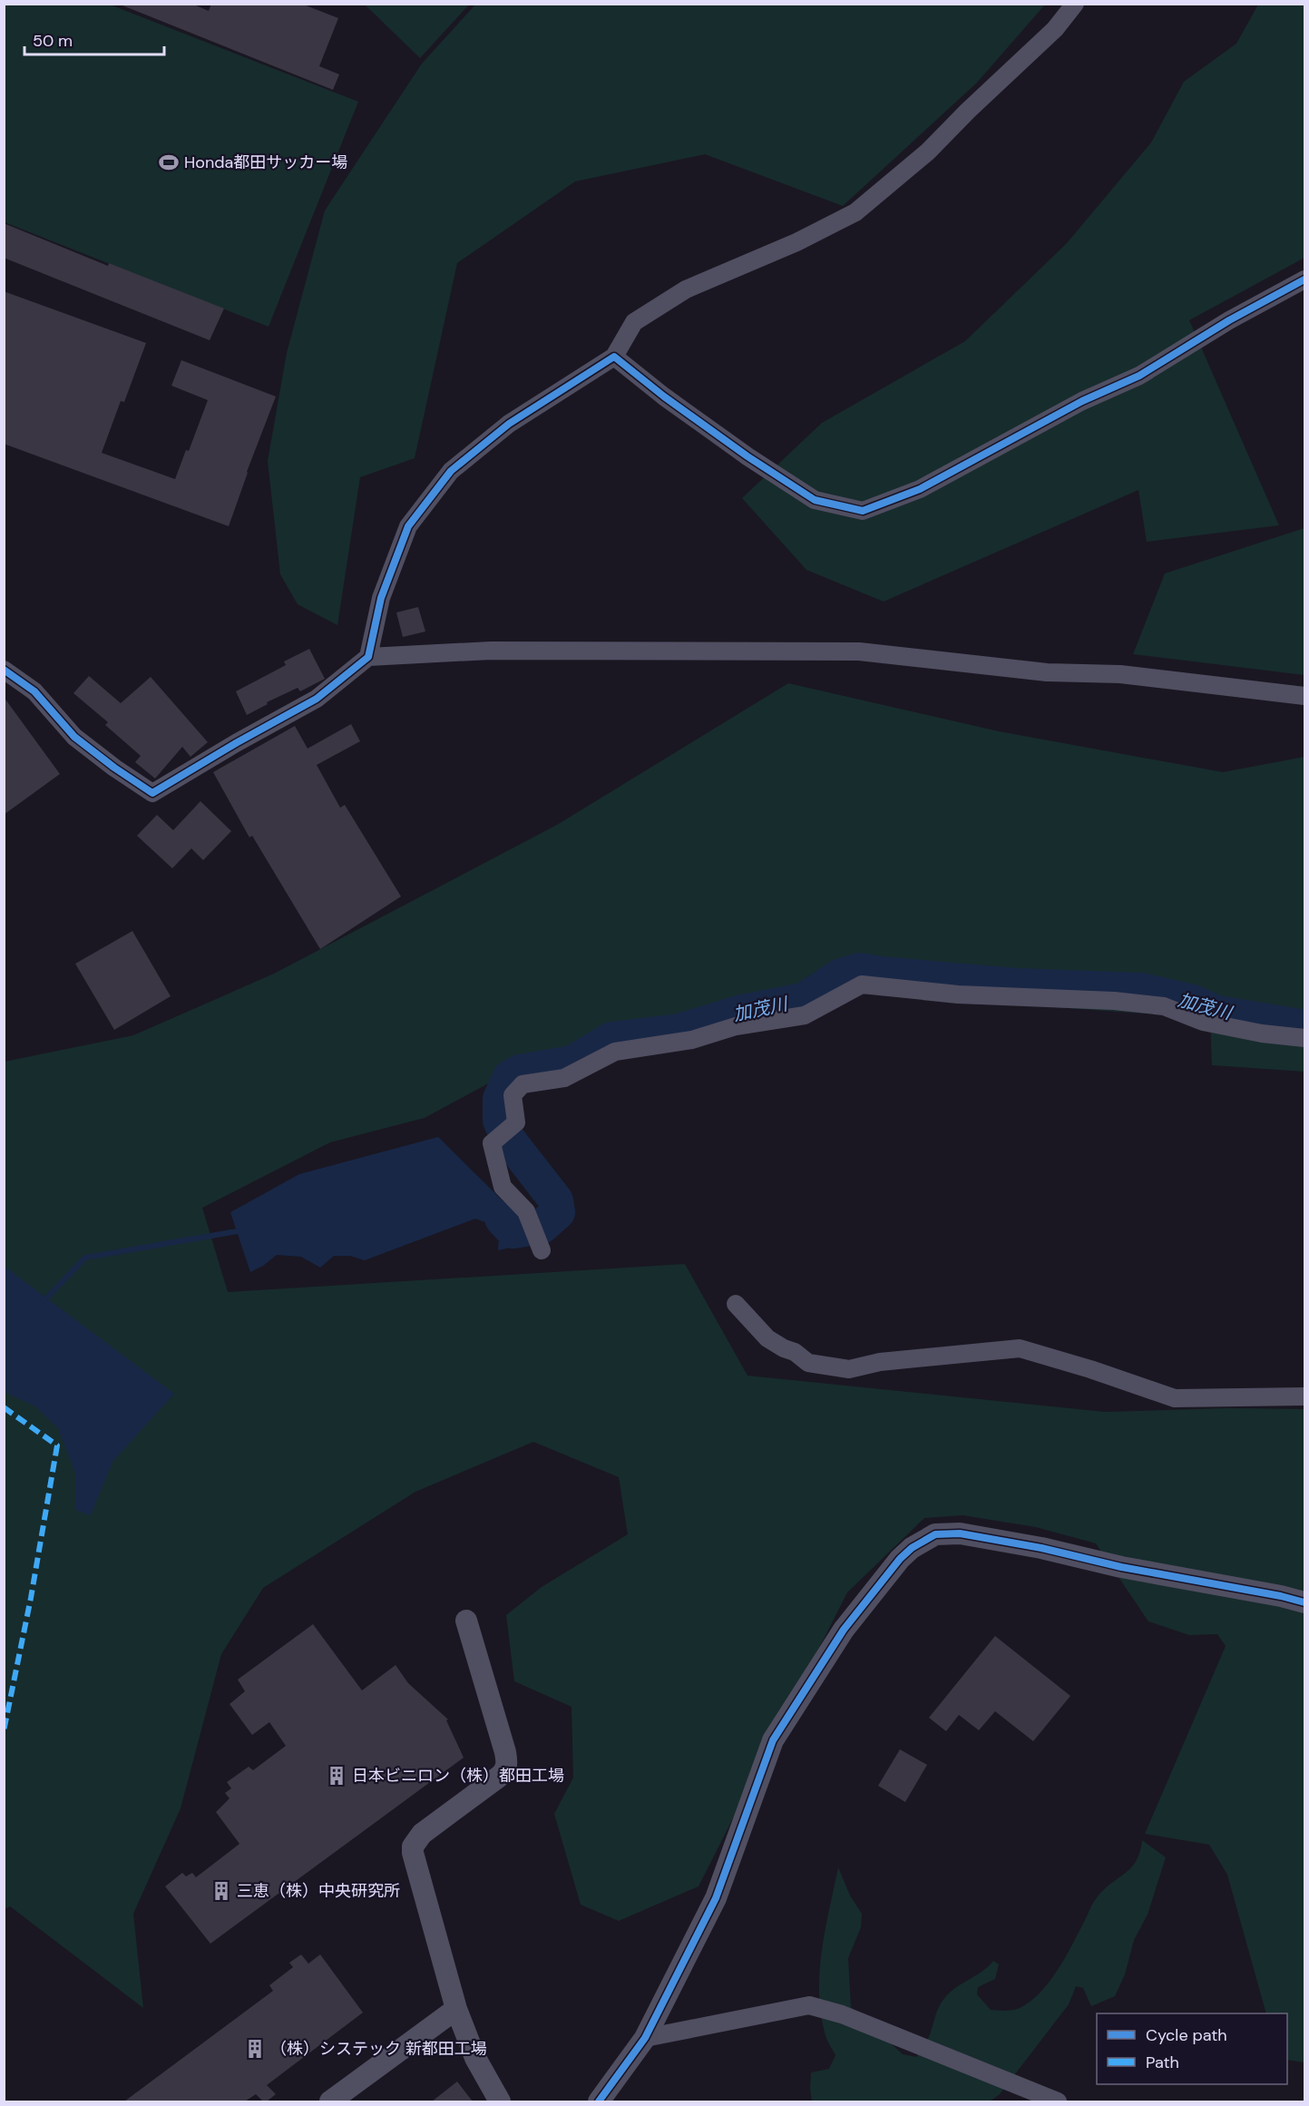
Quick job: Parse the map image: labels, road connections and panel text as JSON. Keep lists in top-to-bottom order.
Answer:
{
  "water": ["加茂川"],
  "places": {
    "sports": ["Honda都田サッカー場"],
    "building": ["日本ビニロン（株）都田工場", "三恵（株）中央研究所", "（株）システック 新都田工場"]
  },
  "legend": ["Cycle path", "Path"],
  "scale_bar": "50 m"
}
